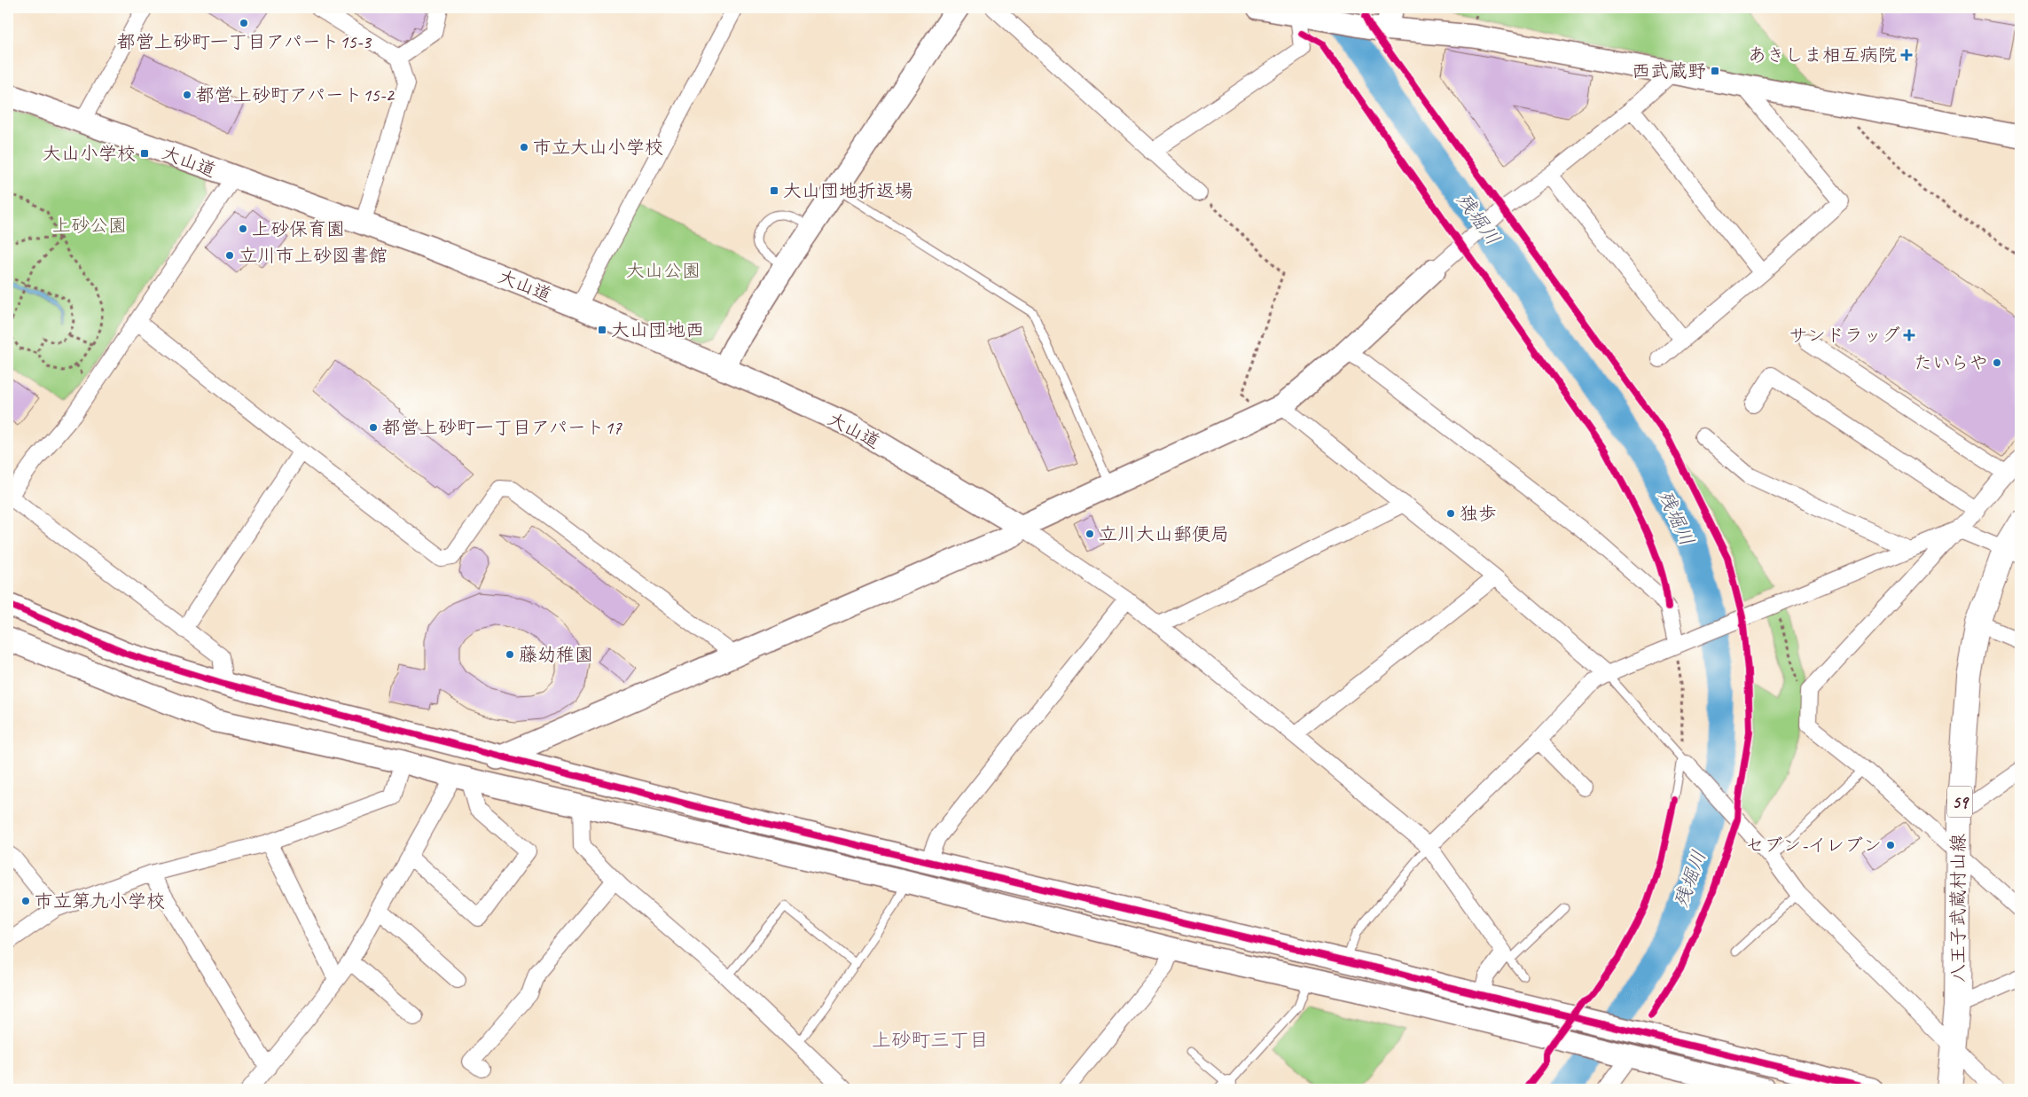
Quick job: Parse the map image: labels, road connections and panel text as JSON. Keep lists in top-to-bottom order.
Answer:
{
  "streets": {
    "main road": ["59", "八王子武蔵村山線"],
    "street": ["大山道"]
  },
  "districts": ["上砂町三丁目"],
  "water": ["残堀川"],
  "parks": ["上砂公園", "大山公園"],
  "places": {
    "other": [
      "都営上砂町一丁目アパート15-3",
      "都営上砂町アパート15-2",
      "市立大山小学校",
      "上砂保育園",
      "立川市上砂図書館",
      "たいらや",
      "都営上砂町一丁目アパート17",
      "独歩",
      "立川大山郵便局",
      "藤幼稚園",
      "セブン-イレブン",
      "市立第九小学校"
    ],
    "health": ["あきしま相互病院", "サンドラッグ"],
    "transit": [
      "西武蔵野",
      "大山小学校",
      "大山団地折返場",
      "大山団地西"
    ]
  }
}
